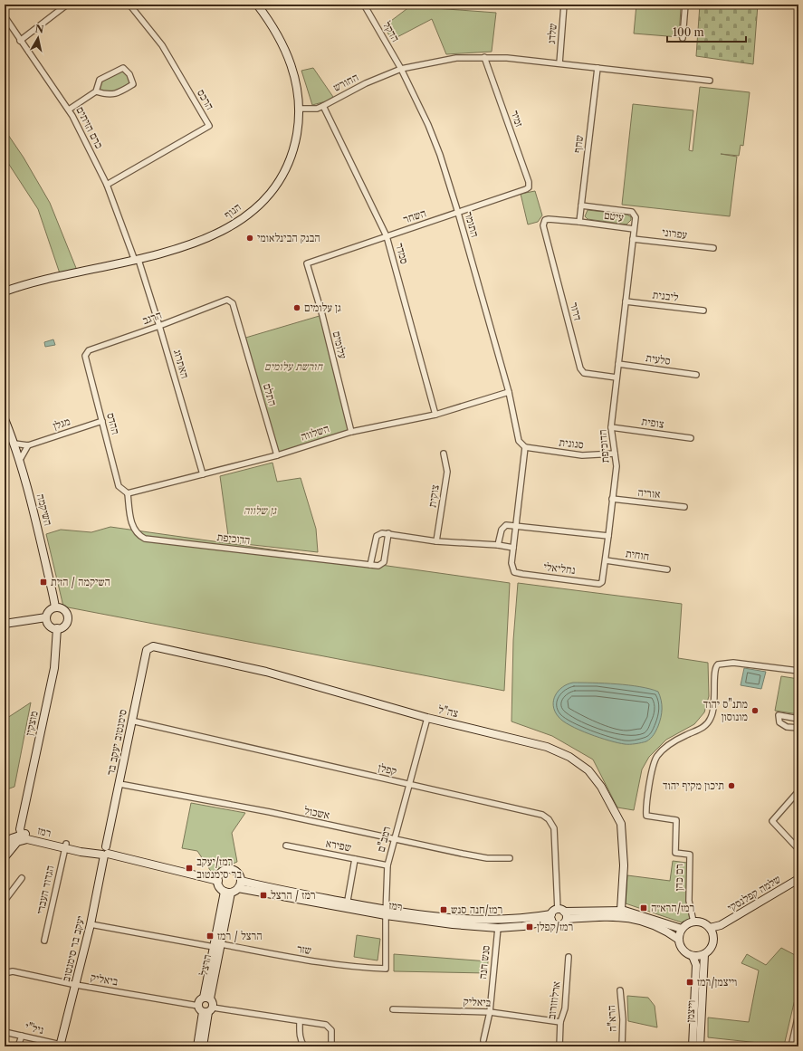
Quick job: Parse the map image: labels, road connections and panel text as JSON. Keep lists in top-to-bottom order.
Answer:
{
  "streets": {
    "street": [
      "הדקל",
      "שלדג",
      "החורש",
      "הרכס",
      "זמיר",
      "כרם הזיתים",
      "שחף",
      "הנוף",
      "השחר",
      "עיטם",
      "התומר",
      "עפרוני",
      "סמדר",
      "ליבנית",
      "דרור",
      "הרגב",
      "עלומים",
      "סלעית",
      "האתרוג",
      "התלם",
      "צופית",
      "מגלן",
      "ההדס",
      "השלווה",
      "סנונית",
      "הדוכיפת",
      "אוריה",
      "צוקית",
      "השיקמה",
      "חוחית",
      "נחליאלי",
      "צה\"ל",
      "מוצקין",
      "סימנטוב יעקב בר",
      "קפלן",
      "אשכול",
      "רמז",
      "רמב\"ם",
      "שפירא",
      "רם כהן",
      "הגדוד העברי",
      "שלמה קפלנסקי",
      "יעקב בר סימנטוב",
      "שזר",
      "סנש חנה",
      "הרצל",
      "ביאליק",
      "ארלוזורוב",
      "וייצמן",
      "הרא\"ה",
      "ניל\"י"
    ]
  },
  "crossings": [
    ["הדקל", "החורש"],
    ["הדקל", "התומר"],
    ["שלדג", "החורש"],
    ["החורש", "זמיר"],
    ["החורש", "שחף"],
    ["החורש", "הנוף"],
    ["החורש", "התומר"],
    ["החורש", "סמדר"],
    ["הרכס", "כרם הזיתים"],
    ["זמיר", "השחר"],
    ["כרם הזיתים", "הנוף"],
    ["כרם הזיתים", "האתרוג"],
    ["שחף", "עיטם"],
    ["הנוף", "האתרוג"],
    ["השחר", "התומר"],
    ["השחר", "סמדר"],
    ["השחר", "עלומים"],
    ["עיטם", "דרור"],
    ["עיטם", "הדוכיפת"],
    ["התומר", "השלווה"],
    ["התומר", "סנונית"],
    ["עפרוני", "הדוכיפת"],
    ["סמדר", "השלווה"],
    ["ליבנית", "הדוכיפת"],
    ["דרור", "הדוכיפת"],
    ["הרגב", "האתרוג"],
    ["הרגב", "התלם"],
    ["הרגב", "ההדס"],
    ["עלומים", "השלווה"],
    ["סלעית", "הדוכיפת"],
    ["האתרוג", "השלווה"],
    ["התלם", "השלווה"],
    ["צופית", "הדוכיפת"],
    ["מגלן", "ההדס"],
    ["מגלן", "השיקמה"],
    ["ההדס", "השלווה"],
    ["ההדס", "הדוכיפת"],
    ["השלווה", "הדוכיפת"],
    ["סנונית", "הדוכיפת"],
    ["הדוכיפת", "אוריה"],
    ["הדוכיפת", "חוחית"],
    ["הדוכיפת", "נחליאלי"],
    ["השיקמה", "מוצקין"],
    ["צה\"ל", "סימנטוב יעקב בר"],
    ["צה\"ל", "רמב\"ם"],
    ["מוצקין", "רמז"],
    ["סימנטוב יעקב בר", "קפלן"],
    ["סימנטוב יעקב בר", "אשכול"],
    ["סימנטוב יעקב בר", "רמז"],
    ["סימנטוב יעקב בר", "יעקב בר סימנטוב"],
    ["קפלן", "רמב\"ם"],
    ["אשכול", "רמב\"ם"],
    ["רמז", "רמב\"ם"],
    ["רמז", "הגדוד העברי"],
    ["רמז", "יעקב בר סימנטוב"],
    ["רמז", "סנש חנה"],
    ["רמז", "הרצל"],
    ["רמב\"ם", "שפירא"],
    ["רמב\"ם", "שזר"],
    ["רם כהן", "שלמה קפלנסקי"],
    ["רם כהן", "וייצמן"],
    ["שלמה קפלנסקי", "וייצמן"],
    ["יעקב בר סימנטוב", "שזר"],
    ["יעקב בר סימנטוב", "ביאליק"],
    ["יעקב בר סימנטוב", "ניל\"י"],
    ["שזר", "הרצל"],
    ["סנש חנה", "ביאליק"],
    ["ביאליק", "ארלוזורוב"]
  ],
  "parks": ["חורשת עלומים", "גן שלווה"],
  "places": {
    "other": [
      "הבנק הבינלאומי",
      "גן עלומים",
      "מתנ\"ס יהוד מונוסון",
      "תיכון מקיף יהוד"
    ],
    "transit": [
      "השיקמה / הזית",
      "רמז/יעקב בר סימנטוב",
      "רמז / הרצל",
      "רמז/הרא״ה",
      "רמז/חנה סנש",
      "רמז/קפלן",
      "הרצל / רמז",
      "וייצמן/רמז"
    ]
  },
  "scale_bar": "100 m",
  "north": "top"
}
